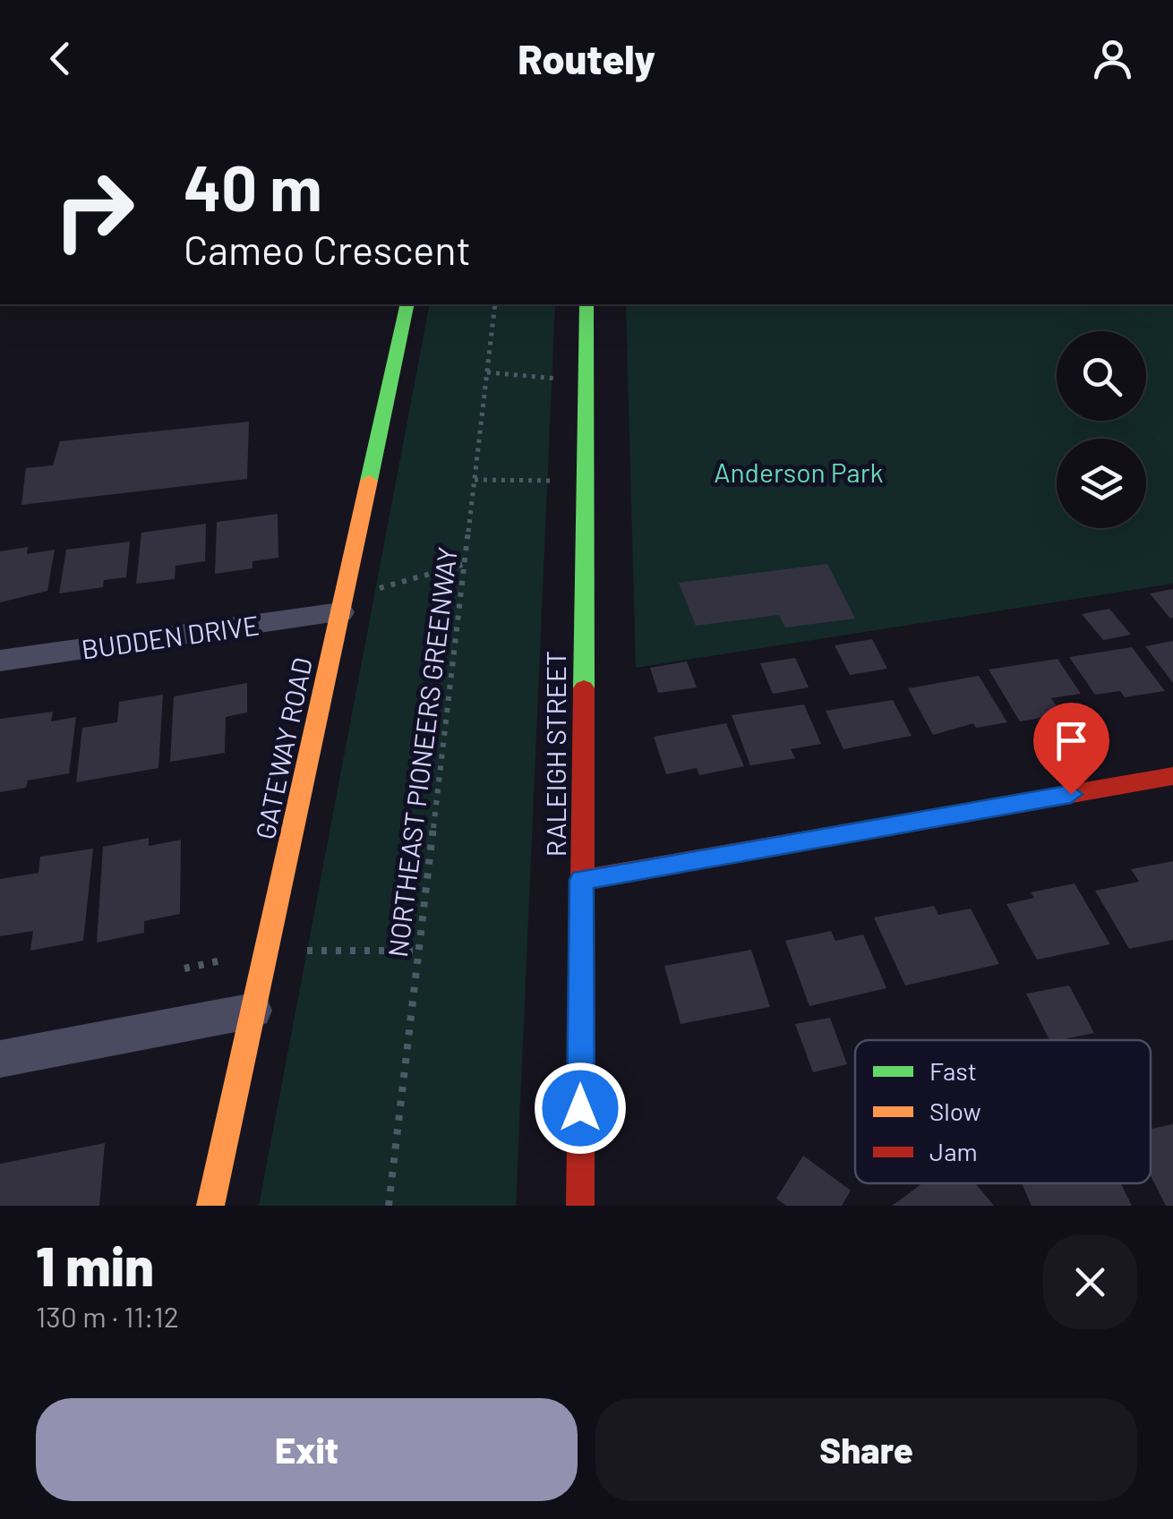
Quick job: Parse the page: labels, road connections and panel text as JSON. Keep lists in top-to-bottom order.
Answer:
{
  "streets": {
    "street": ["BUDDEN DRIVE", "GATEWAY ROAD", "RALEIGH STREET"],
    "path": ["NORTHEAST PIONEERS GREENWAY"]
  },
  "crossings": [
    ["BUDDEN DRIVE", "GATEWAY ROAD"]
  ],
  "parks": ["Anderson Park"],
  "legend": ["Fast", "Slow", "Jam"],
  "page": {
    "header": "Routely",
    "turn": ["40 m", "Cameo Crescent"],
    "heading": ["1 min", "130 m · 11:12"],
    "buttons": ["Exit", "Share"]
  }
}
